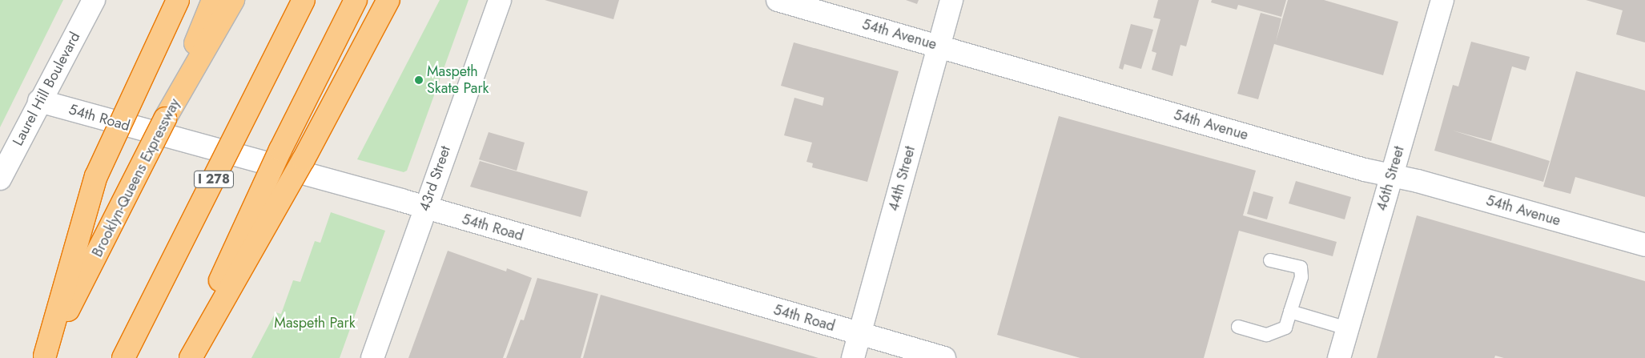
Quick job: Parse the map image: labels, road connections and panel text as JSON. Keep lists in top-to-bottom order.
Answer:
{
  "streets": {
    "highway": ["Brooklyn-Queens Expressway", "I 278"],
    "street": [
      "54th Avenue",
      "Laurel Hill Boulevard",
      "54th Road",
      "43rd Street",
      "44th Street",
      "46th Street"
    ]
  },
  "crossings": [
    ["54th Avenue", "44th Street"],
    ["54th Avenue", "46th Street"],
    ["Laurel Hill Boulevard", "54th Road"],
    ["54th Road", "43rd Street"],
    ["54th Road", "44th Street"]
  ],
  "parks": ["Maspeth Park"],
  "places": ["Maspeth Skate Park"]
}
